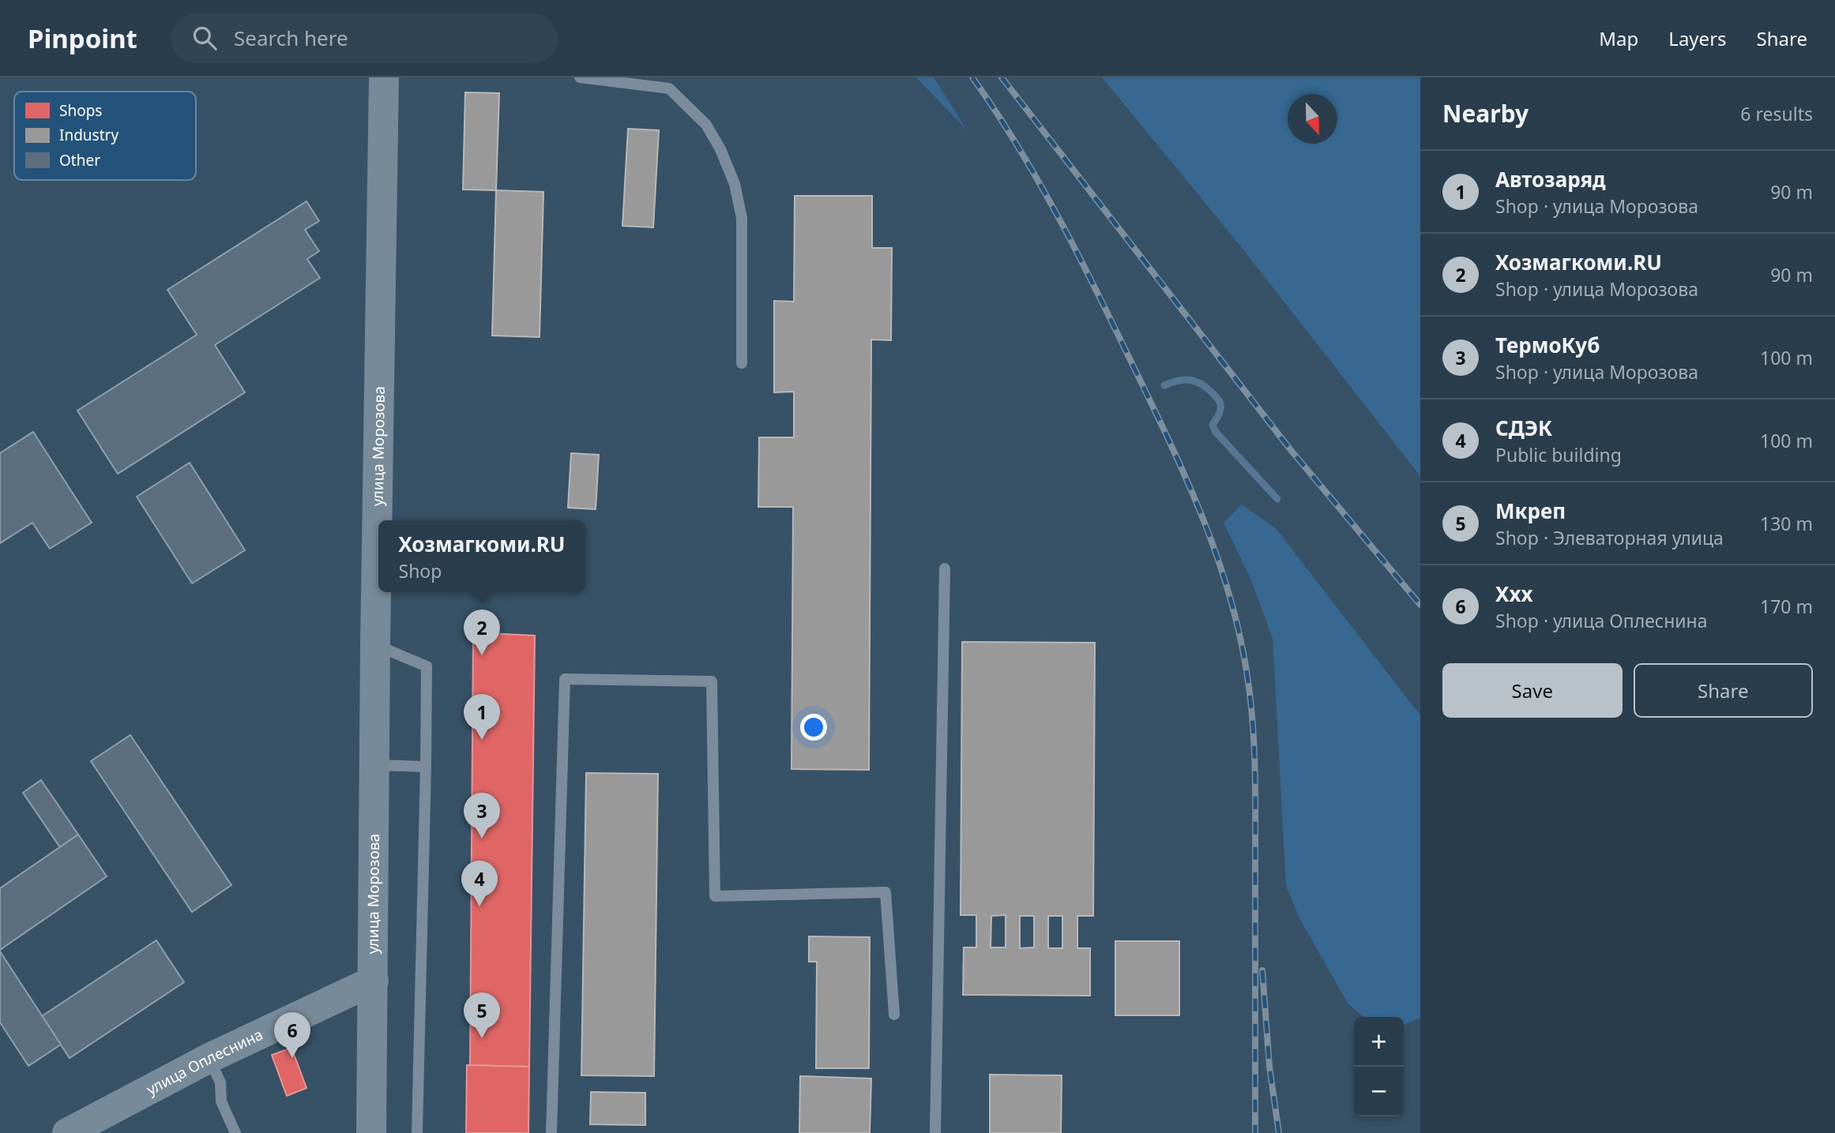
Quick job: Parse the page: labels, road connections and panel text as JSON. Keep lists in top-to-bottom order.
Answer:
{
  "streets": {
    "main road": ["улица Морозова", "улица Оплеснина"]
  },
  "crossings": [
    ["улица Морозова", "улица Оплеснина"]
  ],
  "legend": ["Shops", "Industry", "Other"],
  "north": "bottom",
  "page": {
    "header": "Pinpoint",
    "search": "Search here",
    "nav": ["Map", "Layers", "Share"],
    "heading": ["Nearby", "6 results"],
    "list": [
      {
        "mark": "1",
        "name": "Автозаряд",
        "note": "Shop · улица Морозова",
        "value": "90 m"
      },
      {
        "mark": "2",
        "name": "Хозмагкоми.RU",
        "note": "Shop · улица Морозова",
        "value": "90 m"
      },
      {
        "mark": "3",
        "name": "ТермоКуб",
        "note": "Shop · улица Морозова",
        "value": "100 m"
      },
      {
        "mark": "4",
        "name": "СДЭК",
        "note": "Public building",
        "value": "100 m"
      },
      {
        "mark": "5",
        "name": "Мкреп",
        "note": "Shop · Элеваторная улица",
        "value": "130 m"
      },
      {
        "mark": "6",
        "name": "Xxx",
        "note": "Shop · улица Оплеснина",
        "value": "170 m"
      }
    ],
    "popup": ["Хозмагкоми.RU", "Shop"],
    "pins": [
      "2",
      "1",
      "3",
      "4",
      "5",
      "6"
    ],
    "buttons": ["Save", "Share"],
    "map_buttons": ["+", "−"]
  }
}
